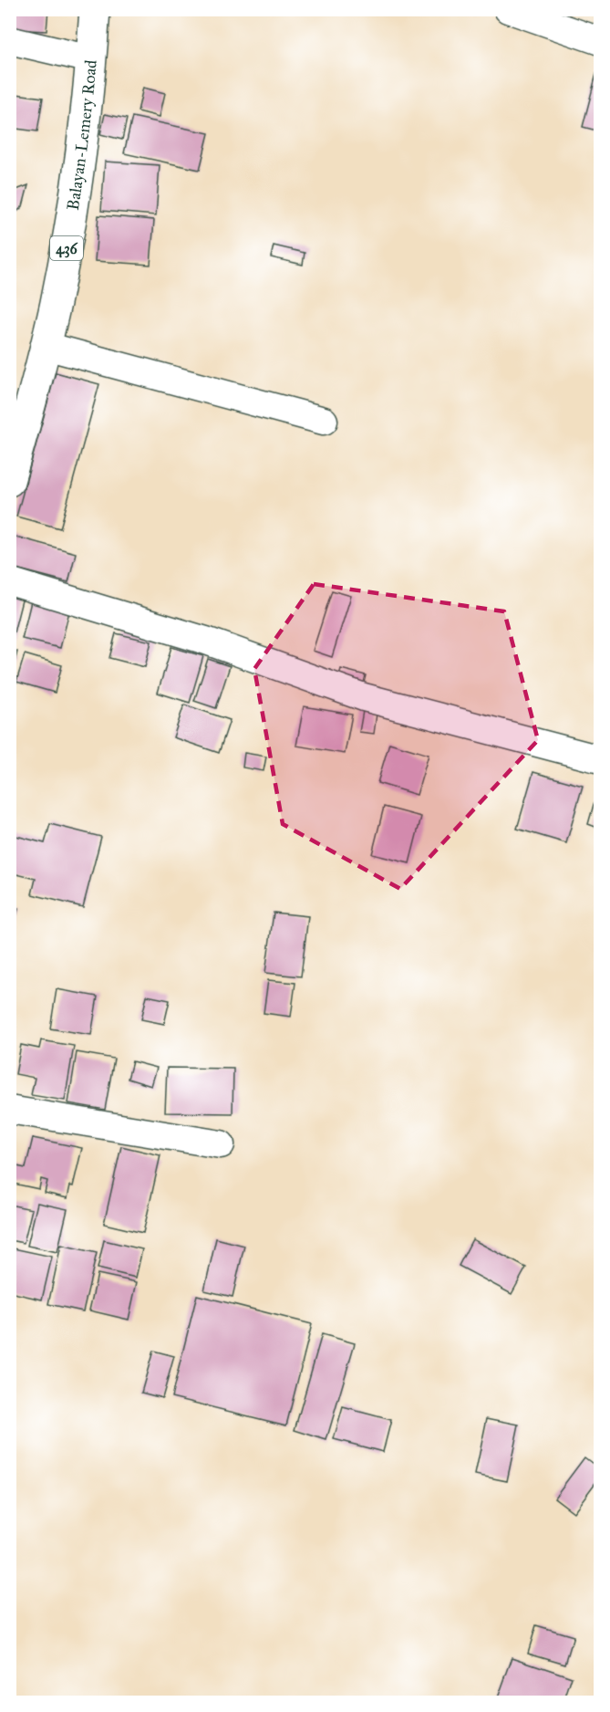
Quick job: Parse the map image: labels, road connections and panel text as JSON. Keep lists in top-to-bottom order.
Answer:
{
  "streets": {
    "main road": ["Balayan-Lemery Road", "436"]
  }
}
